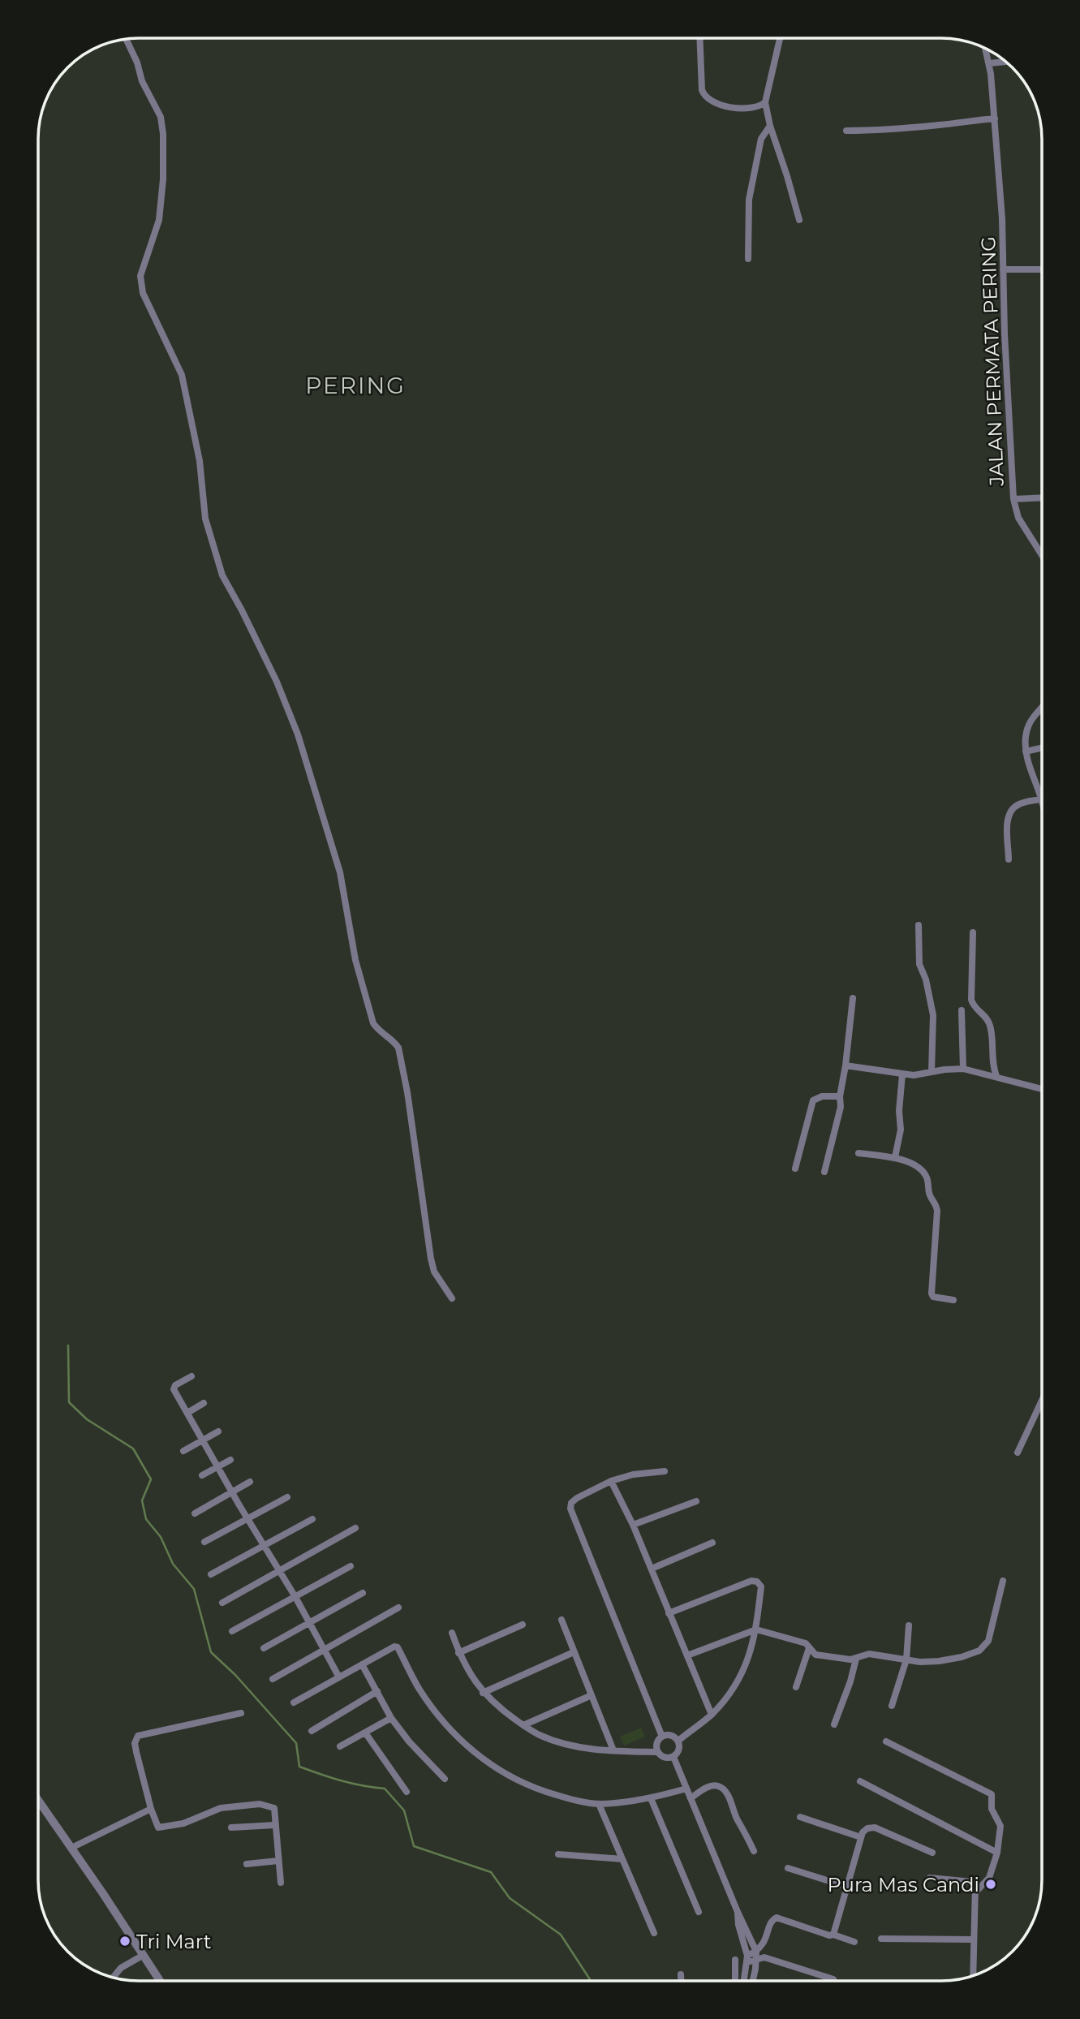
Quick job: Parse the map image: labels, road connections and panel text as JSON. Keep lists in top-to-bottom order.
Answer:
{
  "streets": {
    "street": ["JALAN PERMATA PERING"]
  },
  "districts": ["PERING"],
  "places": ["Pura Mas Candi", "Tri Mart"]
}
